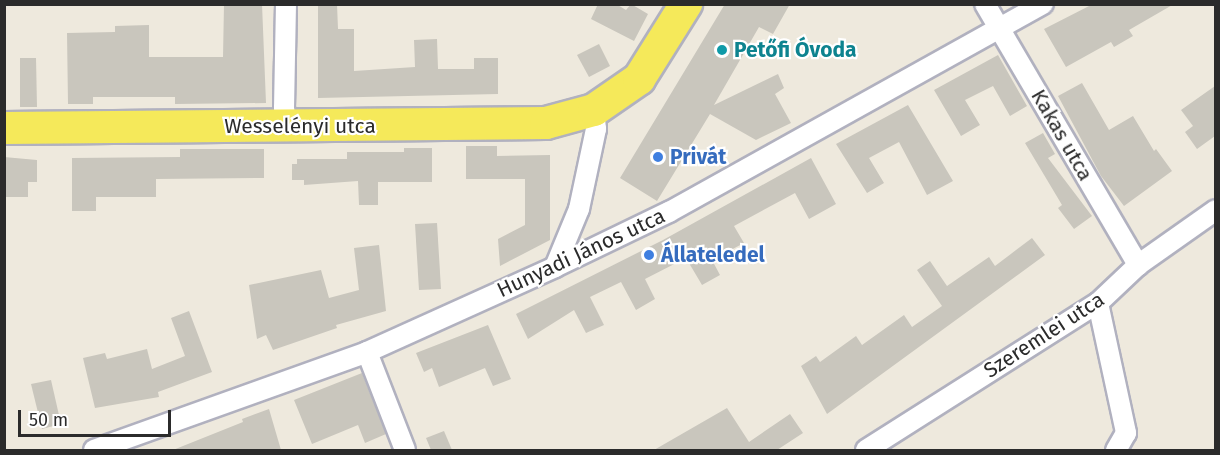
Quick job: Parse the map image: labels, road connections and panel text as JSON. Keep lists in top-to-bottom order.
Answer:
{
  "streets": {
    "main road": ["Wesselényi utca"],
    "street": ["Kakas utca", "Hunyadi János utca", "Szeremlei utca"]
  },
  "crossings": [
    ["Kakas utca", "Hunyadi János utca"],
    ["Kakas utca", "Szeremlei utca"]
  ],
  "places": ["Petőfi Óvoda", "Privát", "Állateledel"],
  "scale_bar": "50 m"
}
